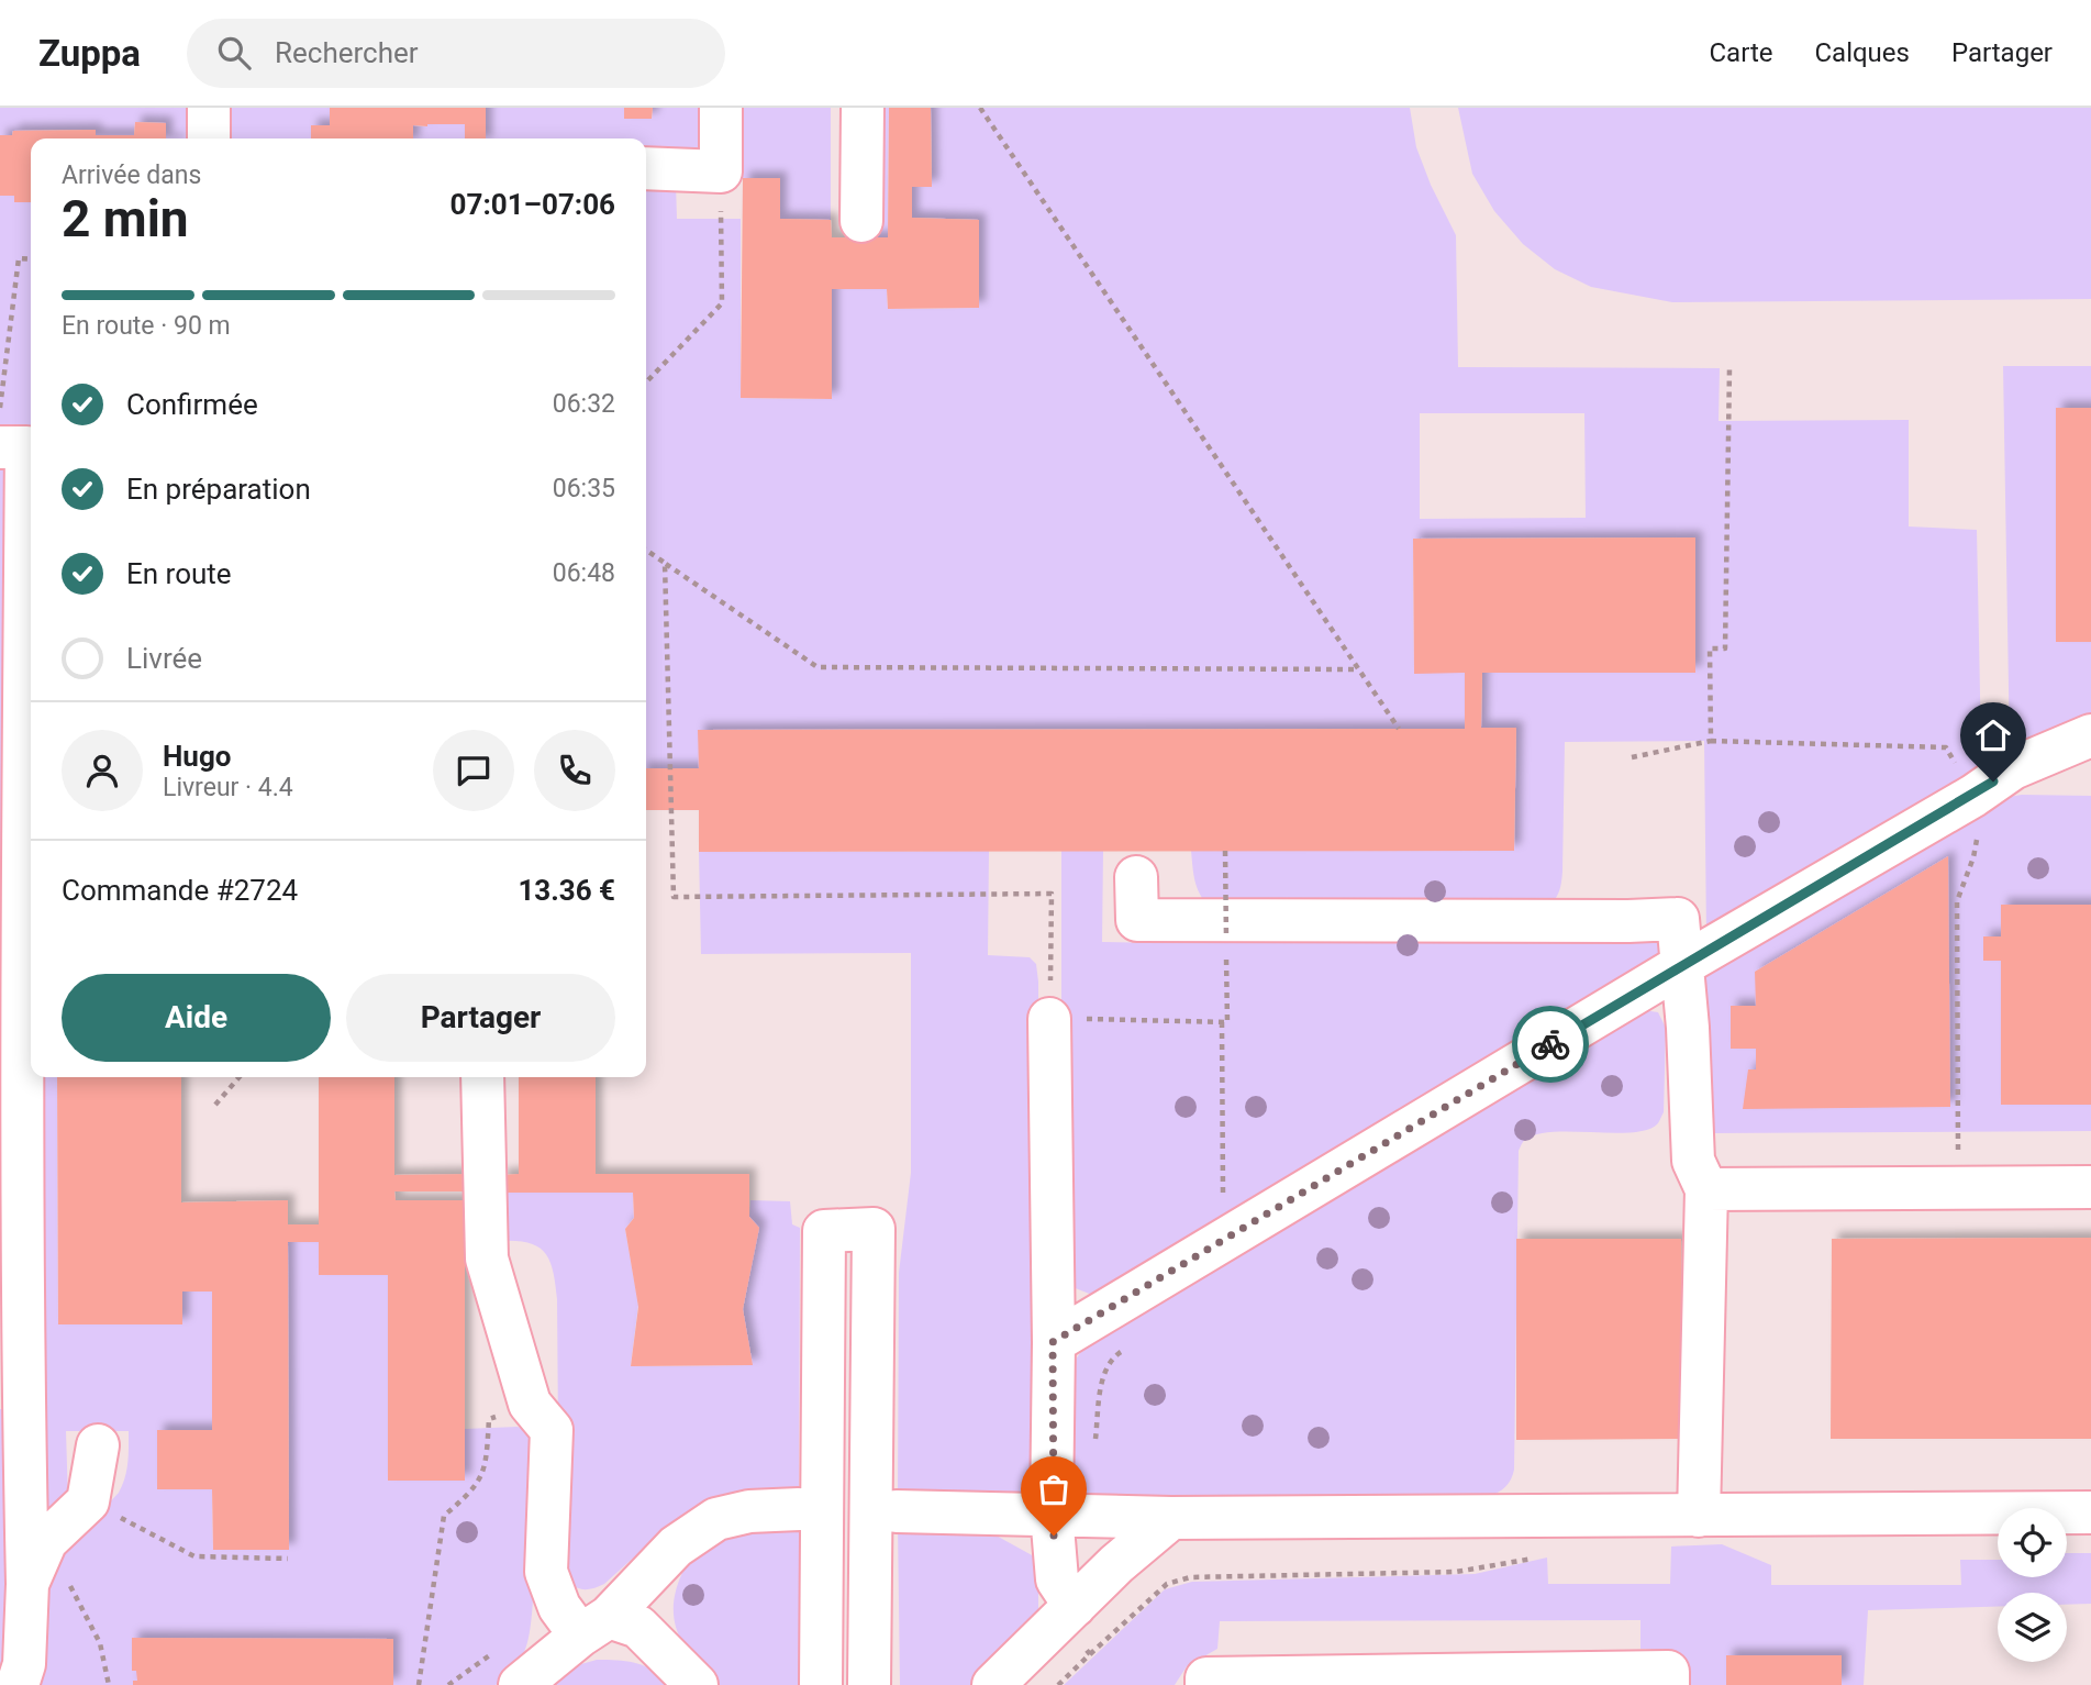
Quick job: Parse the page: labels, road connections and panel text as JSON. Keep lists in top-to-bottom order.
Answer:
{
  "page": {
    "header": "Zuppa",
    "search": "Rechercher",
    "nav": ["Carte", "Calques", "Partager"],
    "heading": ["2 min", "Arrivée dans", "07:01–07:06"],
    "panel": [
      "Hugo",
      "Livreur · 4.4",
      "Commande #2724",
      "13.36 €"
    ],
    "bar": "En route · 90 m",
    "list": [
      ["Confirmée", "06:32"],
      ["En préparation", "06:35"],
      ["En route", "06:48"],
      "Livrée"
    ],
    "buttons": ["Aide", "Partager"]
  }
}
